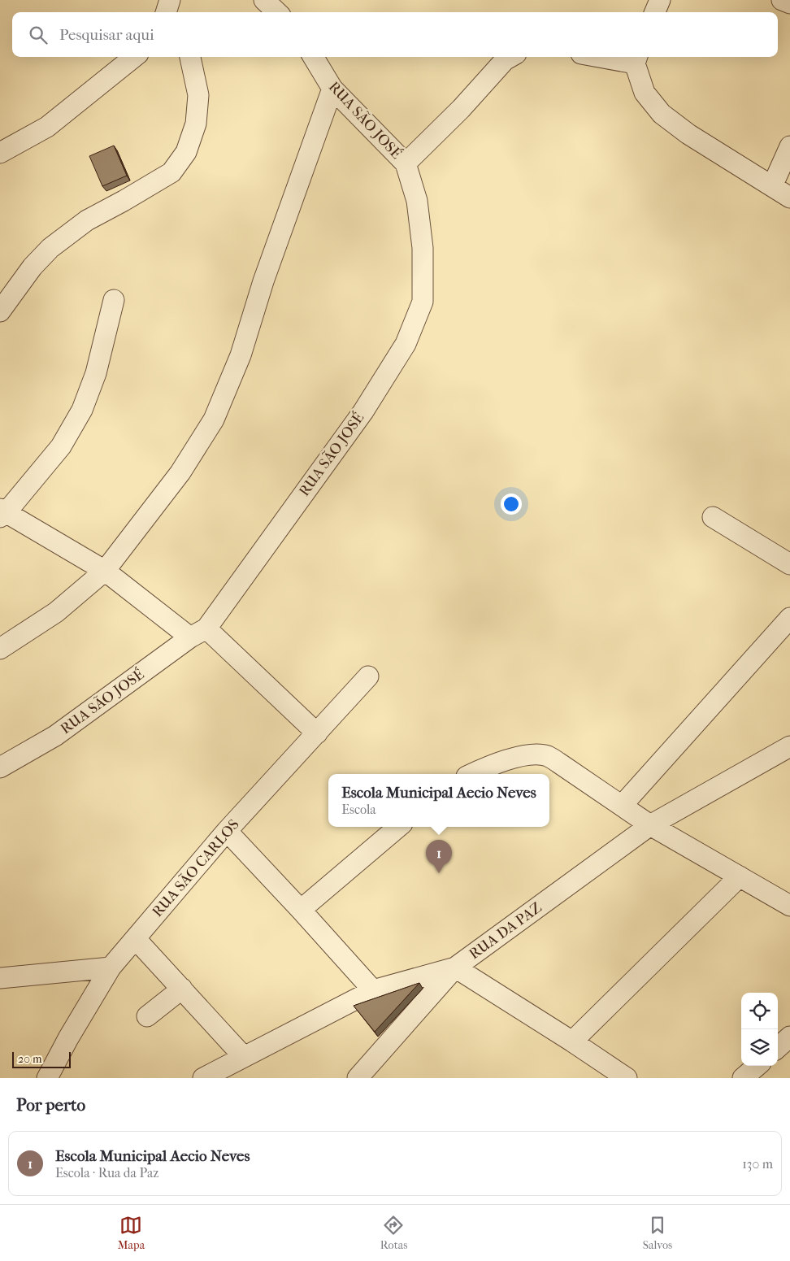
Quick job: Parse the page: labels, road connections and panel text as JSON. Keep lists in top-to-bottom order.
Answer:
{
  "streets": {
    "street": ["RUA SÃO JOSÉ", "RUA SÃO CARLOS", "RUA DA PAZ"]
  },
  "scale_bar": "20 m",
  "page": {
    "search": "Pesquisar aqui",
    "popup": ["Escola Municipal Aecio Neves", "Escola"],
    "pins": "1",
    "scale": "20 m",
    "heading": "Por perto",
    "list": [
      {
        "mark": "1",
        "name": "Escola Municipal Aecio Neves",
        "note": "Escola · Rua da Paz",
        "value": "130 m"
      }
    ],
    "nav": ["Mapa", "Rotas", "Salvos"]
  }
}
